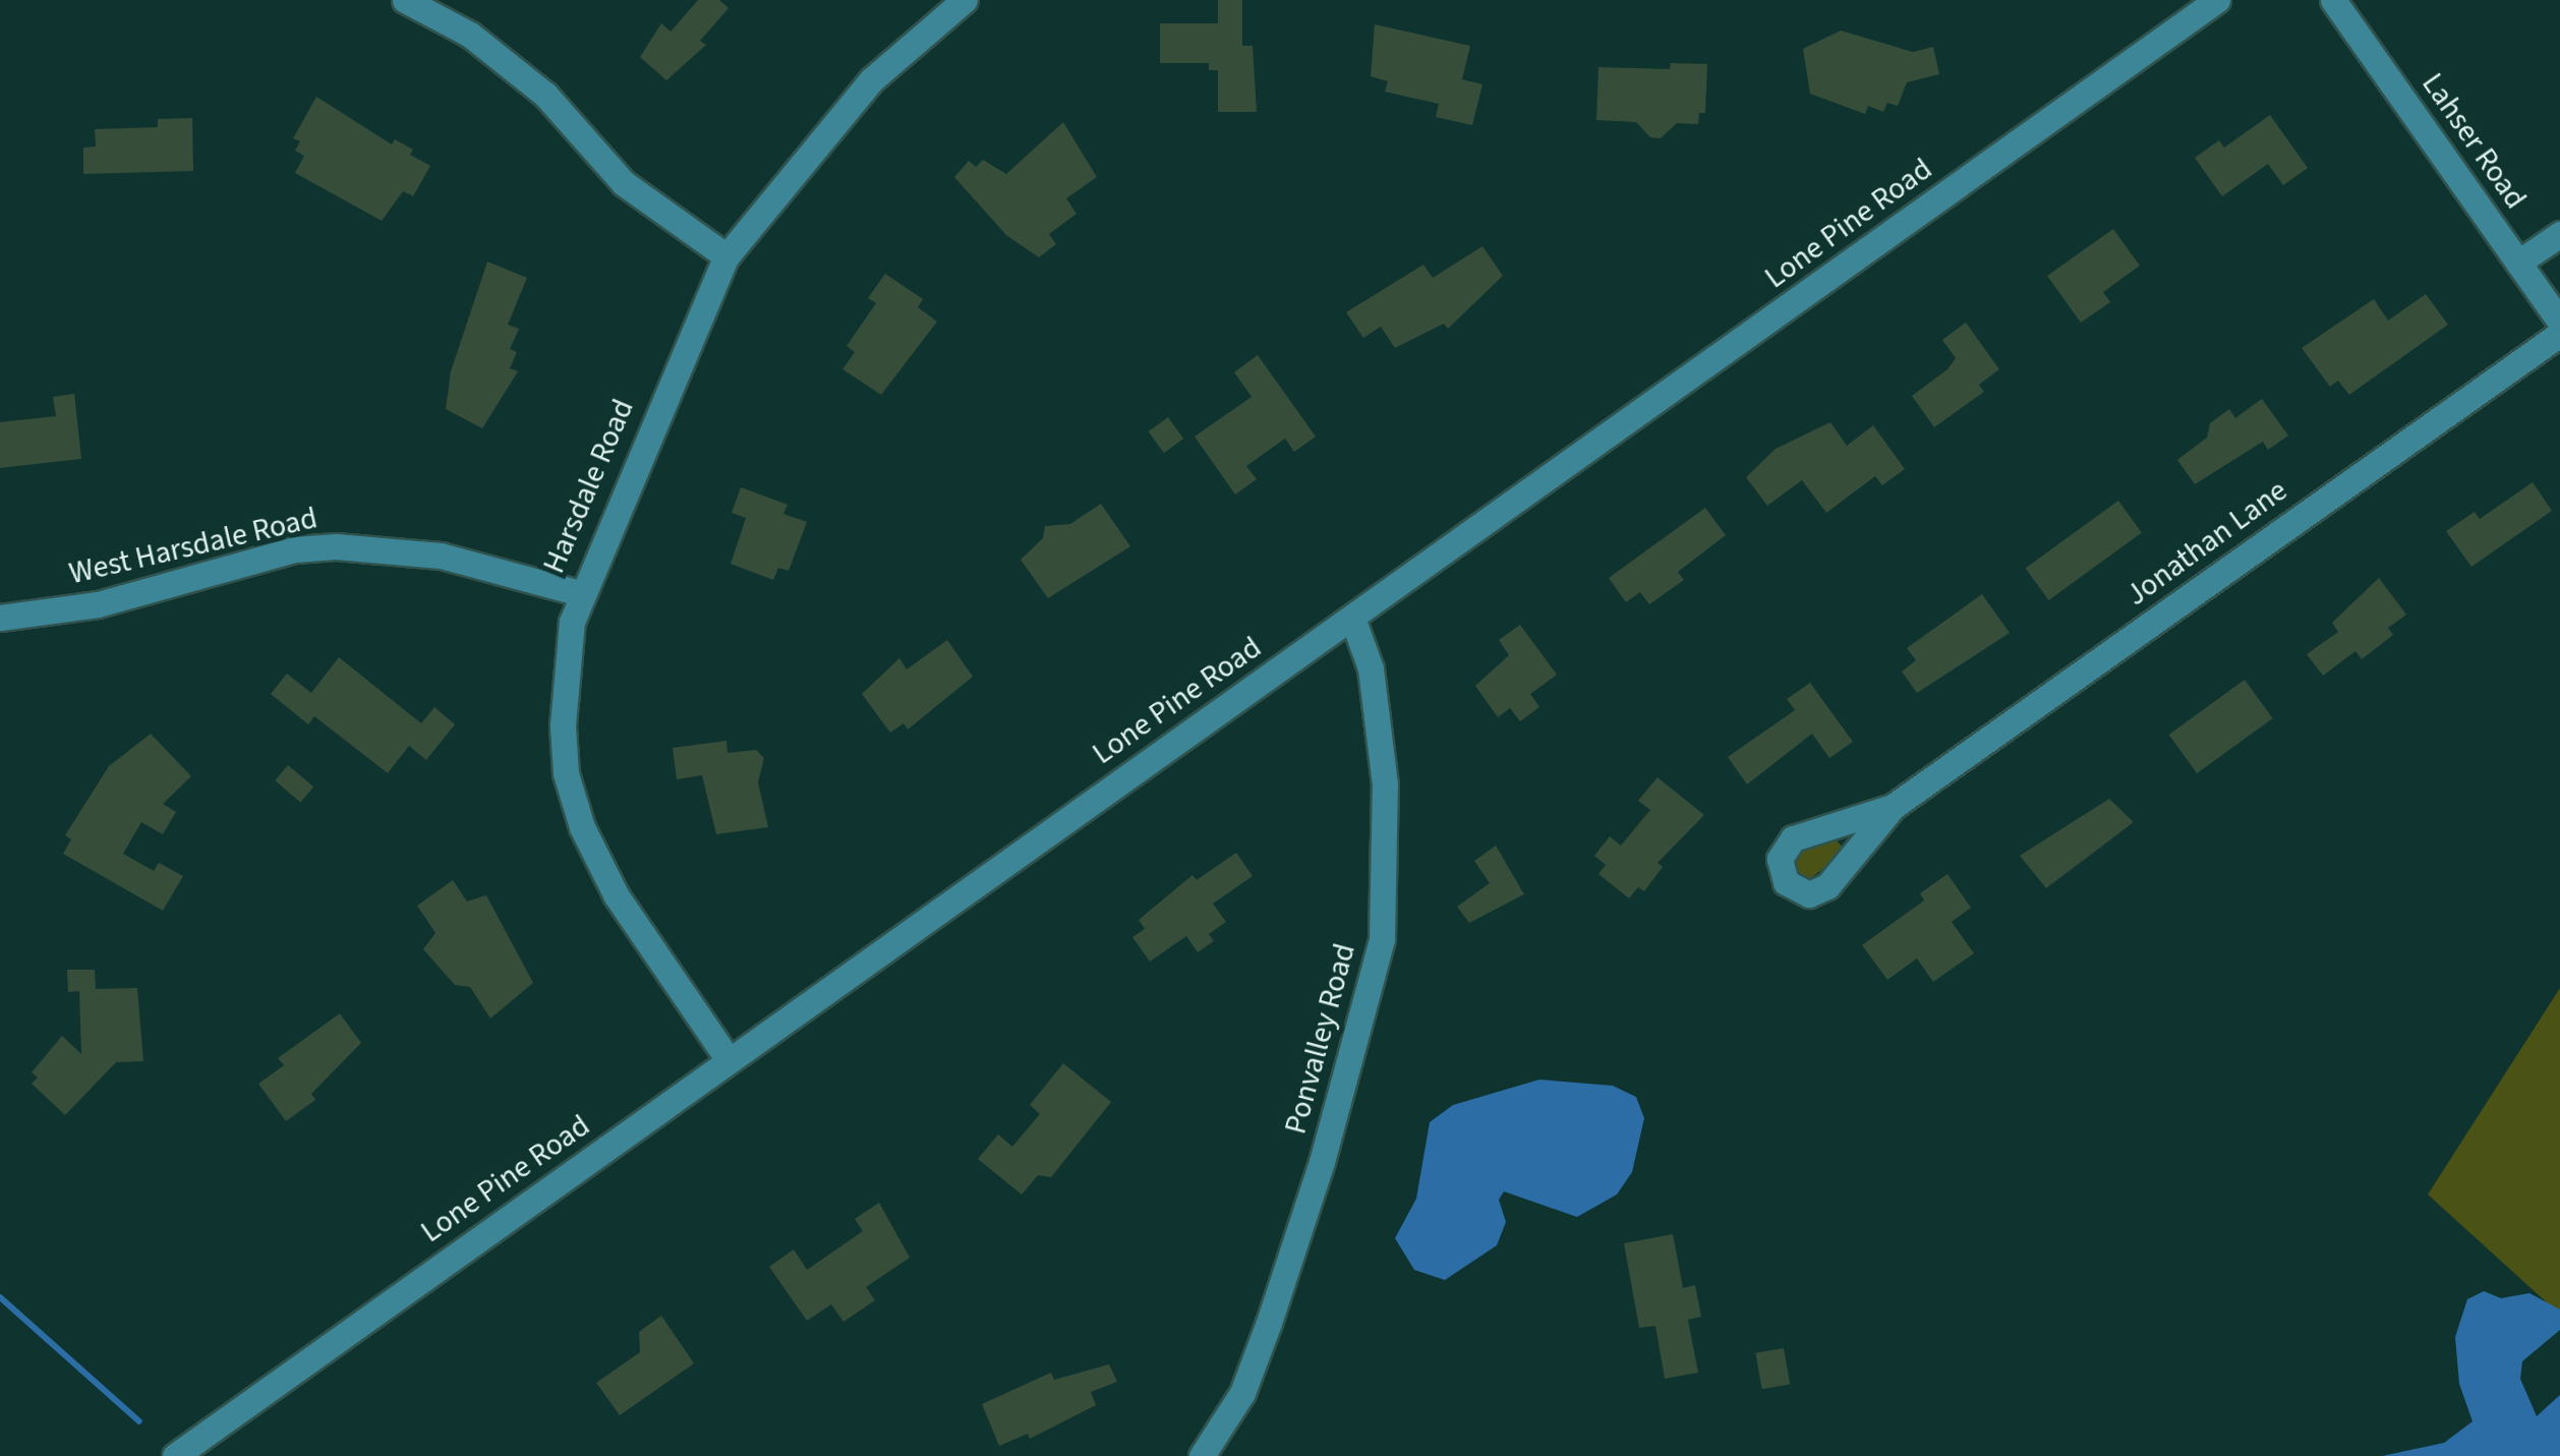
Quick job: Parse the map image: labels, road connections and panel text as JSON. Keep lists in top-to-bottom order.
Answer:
{
  "streets": {
    "street": [
      "Lahser Road",
      "Lone Pine Road",
      "Harsdale Road",
      "Jonathan Lane",
      "West Harsdale Road",
      "Ponvalley Road"
    ]
  },
  "crossings": [
    ["Lone Pine Road", "Harsdale Road"],
    ["Lone Pine Road", "Ponvalley Road"],
    ["Harsdale Road", "West Harsdale Road"]
  ]
}
